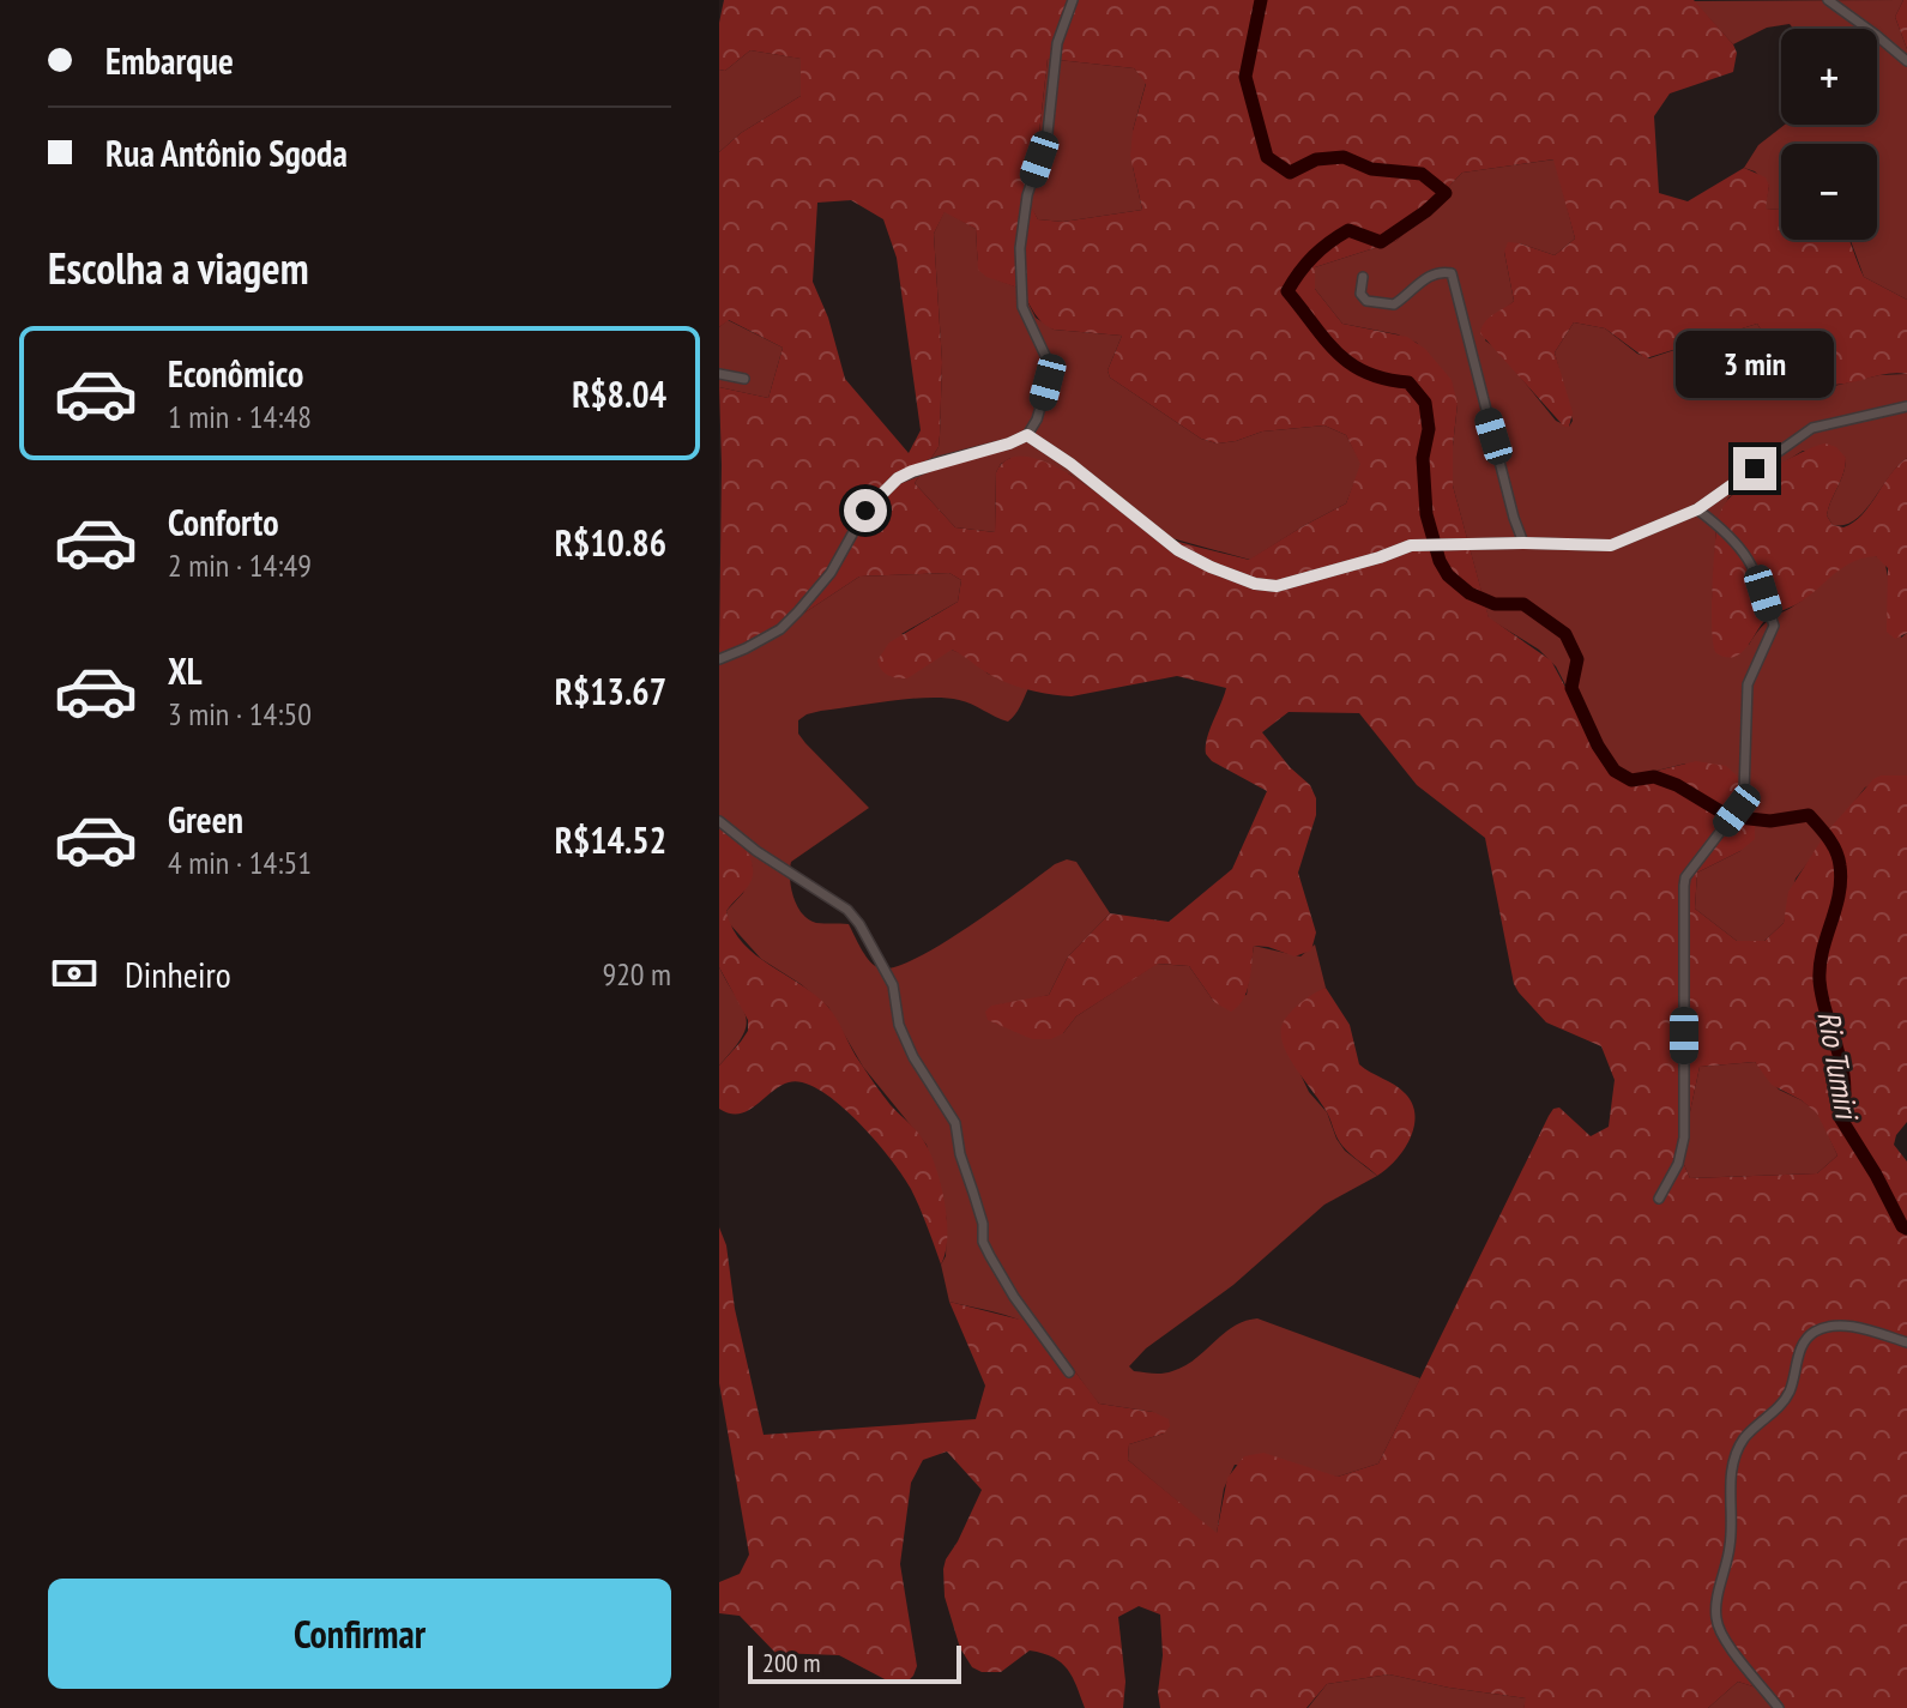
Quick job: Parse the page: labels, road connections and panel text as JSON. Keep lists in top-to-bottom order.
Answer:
{
  "water": ["Rio Tumiri"],
  "scale_bar": "200 m",
  "page": {
    "banner": ["Embarque", "Rua Antônio Sgoda"],
    "map_buttons": ["+", "−"],
    "heading": "Escolha a viagem",
    "list": [
      {
        "name": "Econômico",
        "note": "1 min · 14:48",
        "value": "R$8.04"
      },
      {
        "name": "Conforto",
        "note": "2 min · 14:49",
        "value": "R$10.86"
      },
      {
        "name": "XL",
        "note": "3 min · 14:50",
        "value": "R$13.67"
      },
      {
        "name": "Green",
        "note": "4 min · 14:51",
        "value": "R$14.52"
      }
    ],
    "bubble": "3 min",
    "pay": ["Dinheiro", "920 m"],
    "buttons": "Confirmar",
    "scale": "200 m"
  }
}
